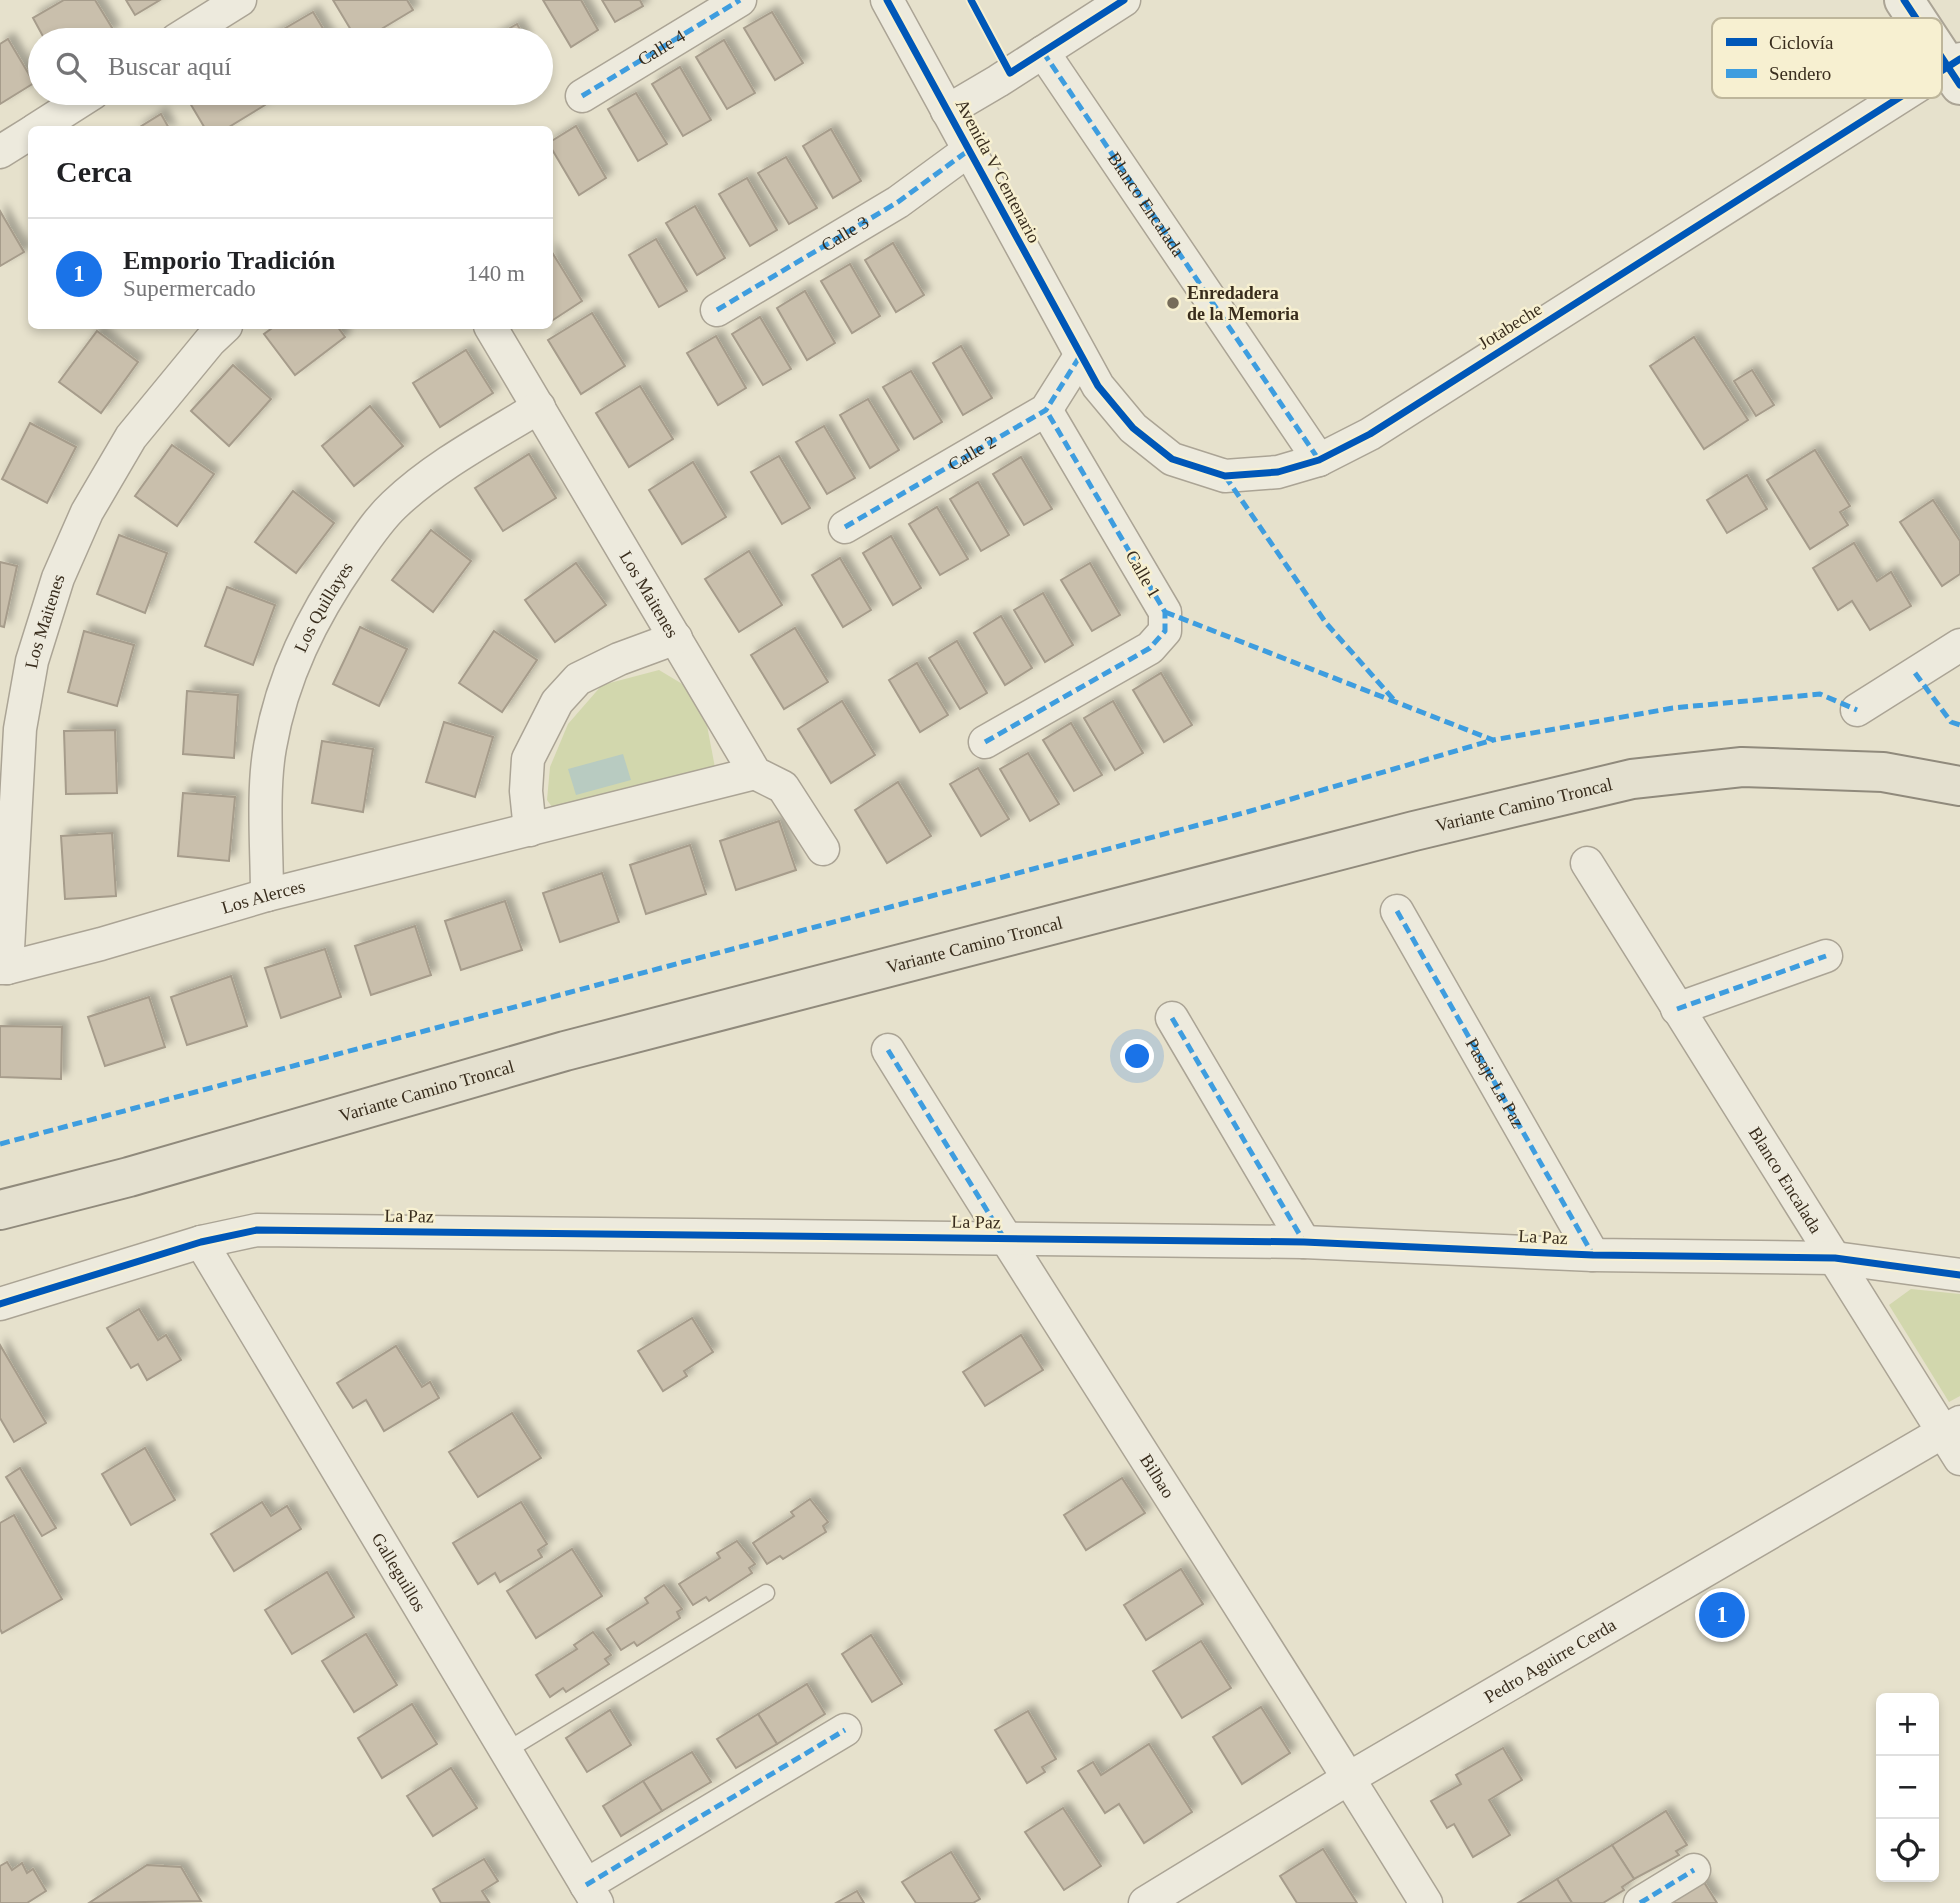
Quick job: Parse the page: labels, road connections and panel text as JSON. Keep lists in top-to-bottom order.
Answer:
{
  "streets": {
    "main road": ["Variante Camino Troncal"],
    "street": [
      "Calle 4",
      "Avenida V Centenario",
      "Blanco Encalada",
      "Calle 3",
      "Jotabeche",
      "Calle 2",
      "Calle 1",
      "Los Maitenes",
      "Los Quillayes",
      "Los Alerces",
      "Pasaje La Paz",
      "La Paz",
      "Bilbao",
      "Galleguillos",
      "Pedro Aguirre Cerda"
    ]
  },
  "crossings": [
    ["Avenida V Centenario", "Calle 3"],
    ["Avenida V Centenario", "Jotabeche"],
    ["Avenida V Centenario", "Calle 2"],
    ["Blanco Encalada", "Jotabeche"],
    ["Blanco Encalada", "La Paz"],
    ["Blanco Encalada", "Pedro Aguirre Cerda"],
    ["Jotabeche", "Calle 2"],
    ["Calle 2", "Calle 1"],
    ["Los Maitenes", "Los Quillayes"],
    ["Los Maitenes", "Los Alerces"],
    ["Los Quillayes", "Los Alerces"],
    ["Pasaje La Paz", "La Paz"],
    ["La Paz", "Bilbao"],
    ["La Paz", "Galleguillos"],
    ["Bilbao", "Pedro Aguirre Cerda"]
  ],
  "places": ["Enredadera de la Memoria"],
  "legend": ["Ciclovía", "Sendero"],
  "page": {
    "search": "Buscar aquí",
    "heading": "Cerca",
    "list": [
      {
        "mark": "1",
        "name": "Emporio Tradición",
        "note": "Supermercado",
        "value": "140 m"
      }
    ],
    "pins": "1",
    "map_buttons": ["+", "−"]
  }
}
